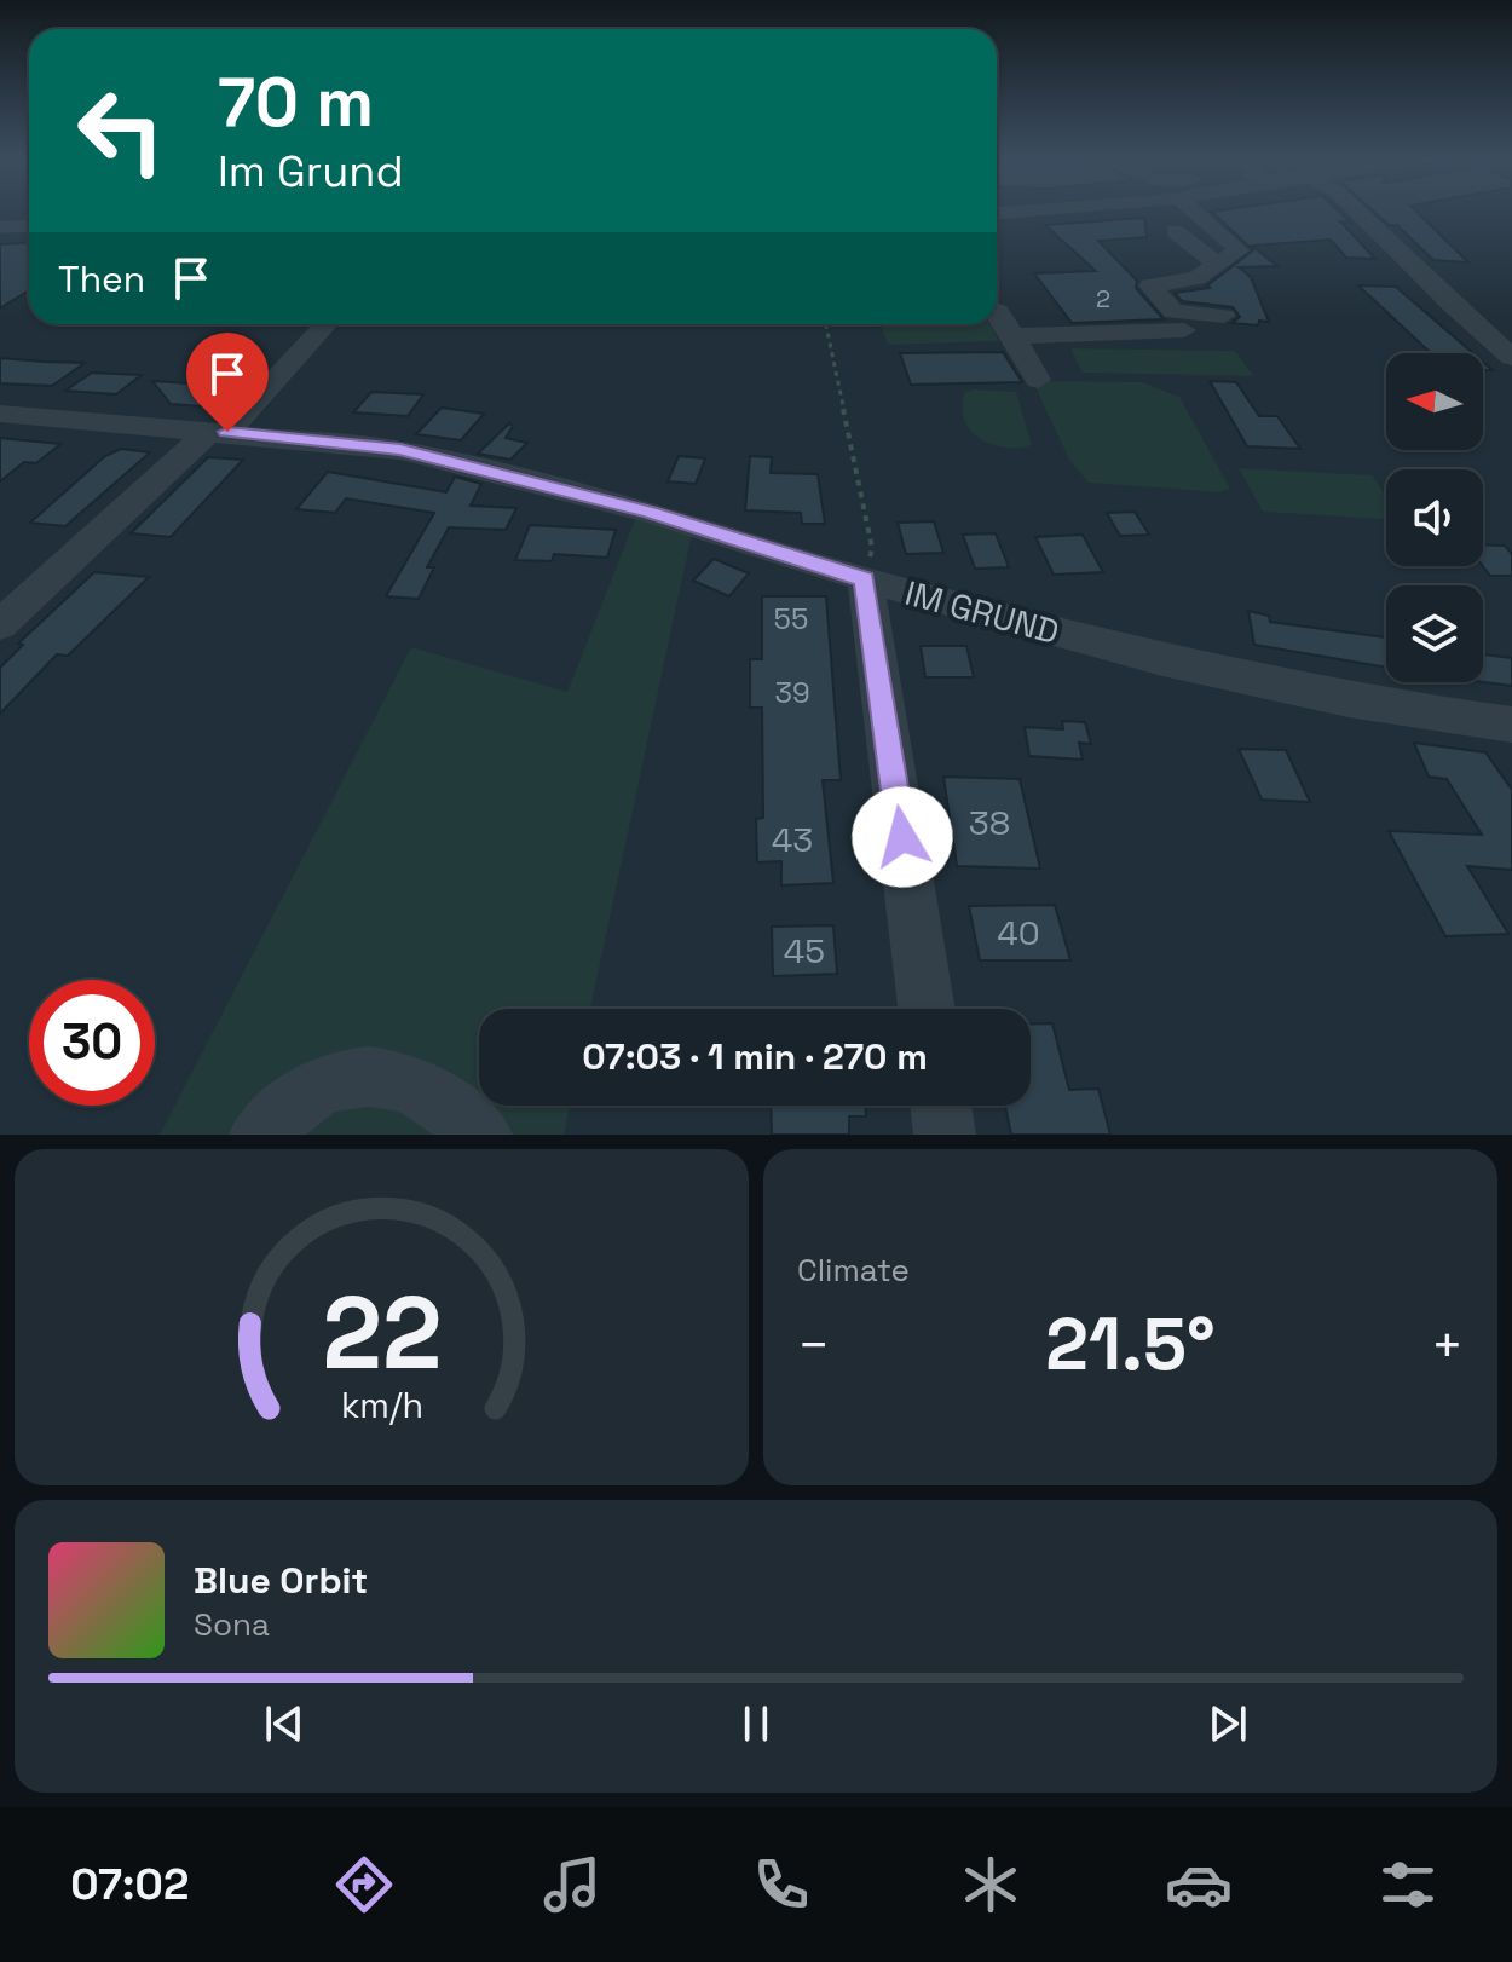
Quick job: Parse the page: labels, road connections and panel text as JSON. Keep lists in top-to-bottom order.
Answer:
{
  "streets": {
    "street": ["IM GRUND"]
  },
  "house_numbers": [
    "2",
    "55",
    "39",
    "38",
    "43",
    "40",
    "45"
  ],
  "north": "left",
  "page": {
    "turn": ["70 m", "Im Grund"],
    "then": "Then",
    "limit": "30",
    "trip": "07:03 · 1 min · 270 m",
    "tile": "Climate",
    "heat": ["−", "21.5°", "+"],
    "song": ["Blue Orbit", "Sona"],
    "tabs": "07:02",
    "gauge": ["22", "km/h"]
  }
}
